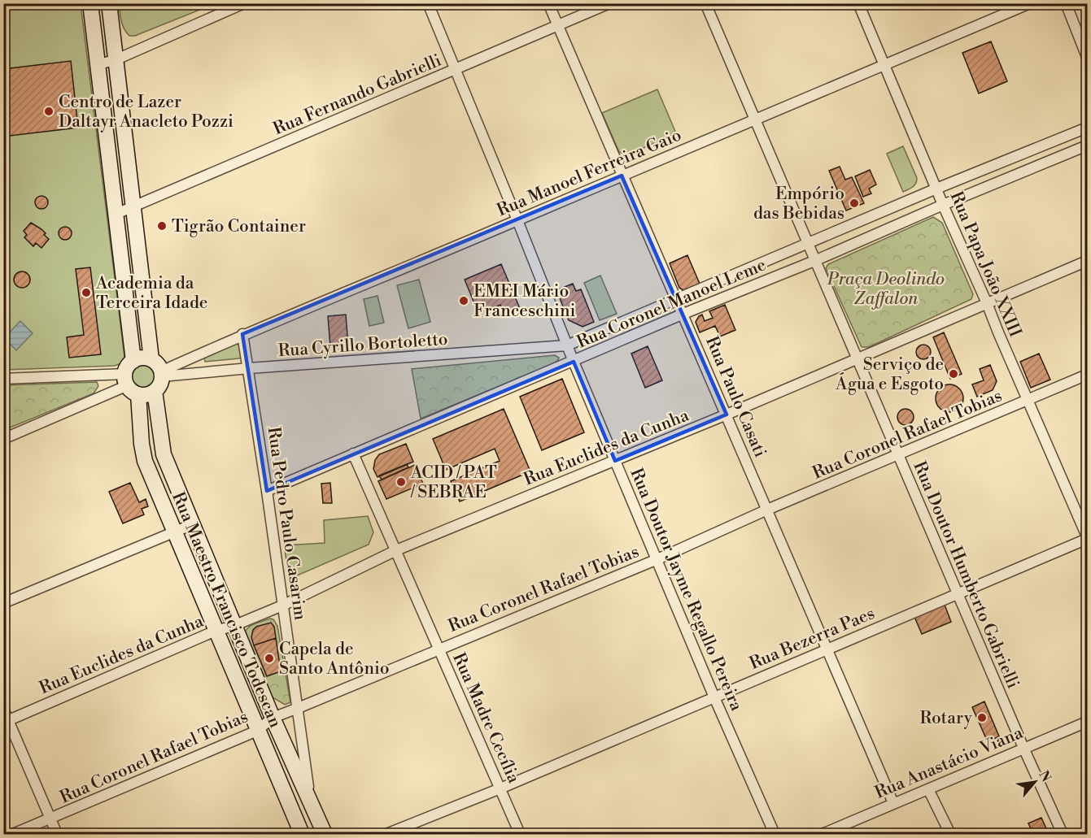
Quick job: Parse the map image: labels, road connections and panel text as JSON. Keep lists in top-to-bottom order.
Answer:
{
  "streets": {
    "main road": ["Rua Maestro Francisco Todescan"],
    "street": [
      "Rua Fernando Gabrielli",
      "Rua Manoel Ferreira Gaio",
      "Rua Papa João XXIII",
      "Rua Coronel Manoel Leme",
      "Rua Cyrillo Bortoletto",
      "Rua Paulo Casati",
      "Rua Coronel Rafael Tobias",
      "Rua Euclides da Cunha",
      "Rua Pedro Paulo Casarim",
      "Rua Doutor Humberto Gabrielli",
      "Rua Doutor Jayme Regallo Pereira",
      "Rua Bezerra Paes",
      "Rua Madre Cecília",
      "Rua Anastácio Viana"
    ]
  },
  "crossings": [
    ["Rua Fernando Gabrielli", "Rua Paulo Casati"],
    ["Rua Fernando Gabrielli", "Rua Doutor Jayme Regallo Pereira"],
    ["Rua Manoel Ferreira Gaio", "Rua Papa João XXIII"],
    ["Rua Manoel Ferreira Gaio", "Rua Cyrillo Bortoletto"],
    ["Rua Manoel Ferreira Gaio", "Rua Paulo Casati"],
    ["Rua Manoel Ferreira Gaio", "Rua Pedro Paulo Casarim"],
    ["Rua Manoel Ferreira Gaio", "Rua Doutor Humberto Gabrielli"],
    ["Rua Manoel Ferreira Gaio", "Rua Doutor Jayme Regallo Pereira"],
    ["Rua Manoel Ferreira Gaio", "Rua Maestro Francisco Todescan"],
    ["Rua Papa João XXIII", "Rua Coronel Manoel Leme"],
    ["Rua Papa João XXIII", "Rua Coronel Rafael Tobias"],
    ["Rua Papa João XXIII", "Rua Euclides da Cunha"],
    ["Rua Papa João XXIII", "Rua Bezerra Paes"],
    ["Rua Coronel Manoel Leme", "Rua Cyrillo Bortoletto"],
    ["Rua Coronel Manoel Leme", "Rua Paulo Casati"],
    ["Rua Coronel Manoel Leme", "Rua Pedro Paulo Casarim"],
    ["Rua Coronel Manoel Leme", "Rua Doutor Humberto Gabrielli"],
    ["Rua Coronel Manoel Leme", "Rua Doutor Jayme Regallo Pereira"],
    ["Rua Coronel Manoel Leme", "Rua Madre Cecília"],
    ["Rua Cyrillo Bortoletto", "Rua Pedro Paulo Casarim"],
    ["Rua Cyrillo Bortoletto", "Rua Doutor Jayme Regallo Pereira"],
    ["Rua Cyrillo Bortoletto", "Rua Maestro Francisco Todescan"],
    ["Rua Paulo Casati", "Rua Coronel Rafael Tobias"],
    ["Rua Paulo Casati", "Rua Euclides da Cunha"],
    ["Rua Paulo Casati", "Rua Bezerra Paes"],
    ["Rua Paulo Casati", "Rua Anastácio Viana"],
    ["Rua Coronel Rafael Tobias", "Rua Pedro Paulo Casarim"],
    ["Rua Coronel Rafael Tobias", "Rua Doutor Humberto Gabrielli"],
    ["Rua Coronel Rafael Tobias", "Rua Doutor Jayme Regallo Pereira"],
    ["Rua Coronel Rafael Tobias", "Rua Maestro Francisco Todescan"],
    ["Rua Coronel Rafael Tobias", "Rua Madre Cecília"],
    ["Rua Euclides da Cunha", "Rua Pedro Paulo Casarim"],
    ["Rua Euclides da Cunha", "Rua Doutor Humberto Gabrielli"],
    ["Rua Euclides da Cunha", "Rua Doutor Jayme Regallo Pereira"],
    ["Rua Euclides da Cunha", "Rua Maestro Francisco Todescan"],
    ["Rua Euclides da Cunha", "Rua Madre Cecília"],
    ["Rua Pedro Paulo Casarim", "Rua Maestro Francisco Todescan"],
    ["Rua Doutor Humberto Gabrielli", "Rua Bezerra Paes"],
    ["Rua Doutor Humberto Gabrielli", "Rua Anastácio Viana"],
    ["Rua Doutor Jayme Regallo Pereira", "Rua Bezerra Paes"],
    ["Rua Bezerra Paes", "Rua Madre Cecília"]
  ],
  "parks": ["Praça Deolindo Zaffalon"],
  "places": [
    "Centro de Lazer Daltayr Anacleto Pozzi",
    "Empório das Bebidas",
    "Tigrão Container",
    "Academia da Terceira Idade",
    "EMEI Mário Franceschini",
    "Serviço de Água e Esgoto",
    "ACID / PAT / SEBRAE",
    "Capela de Santo Antônio",
    "Rotary"
  ],
  "north": "top right"
}
